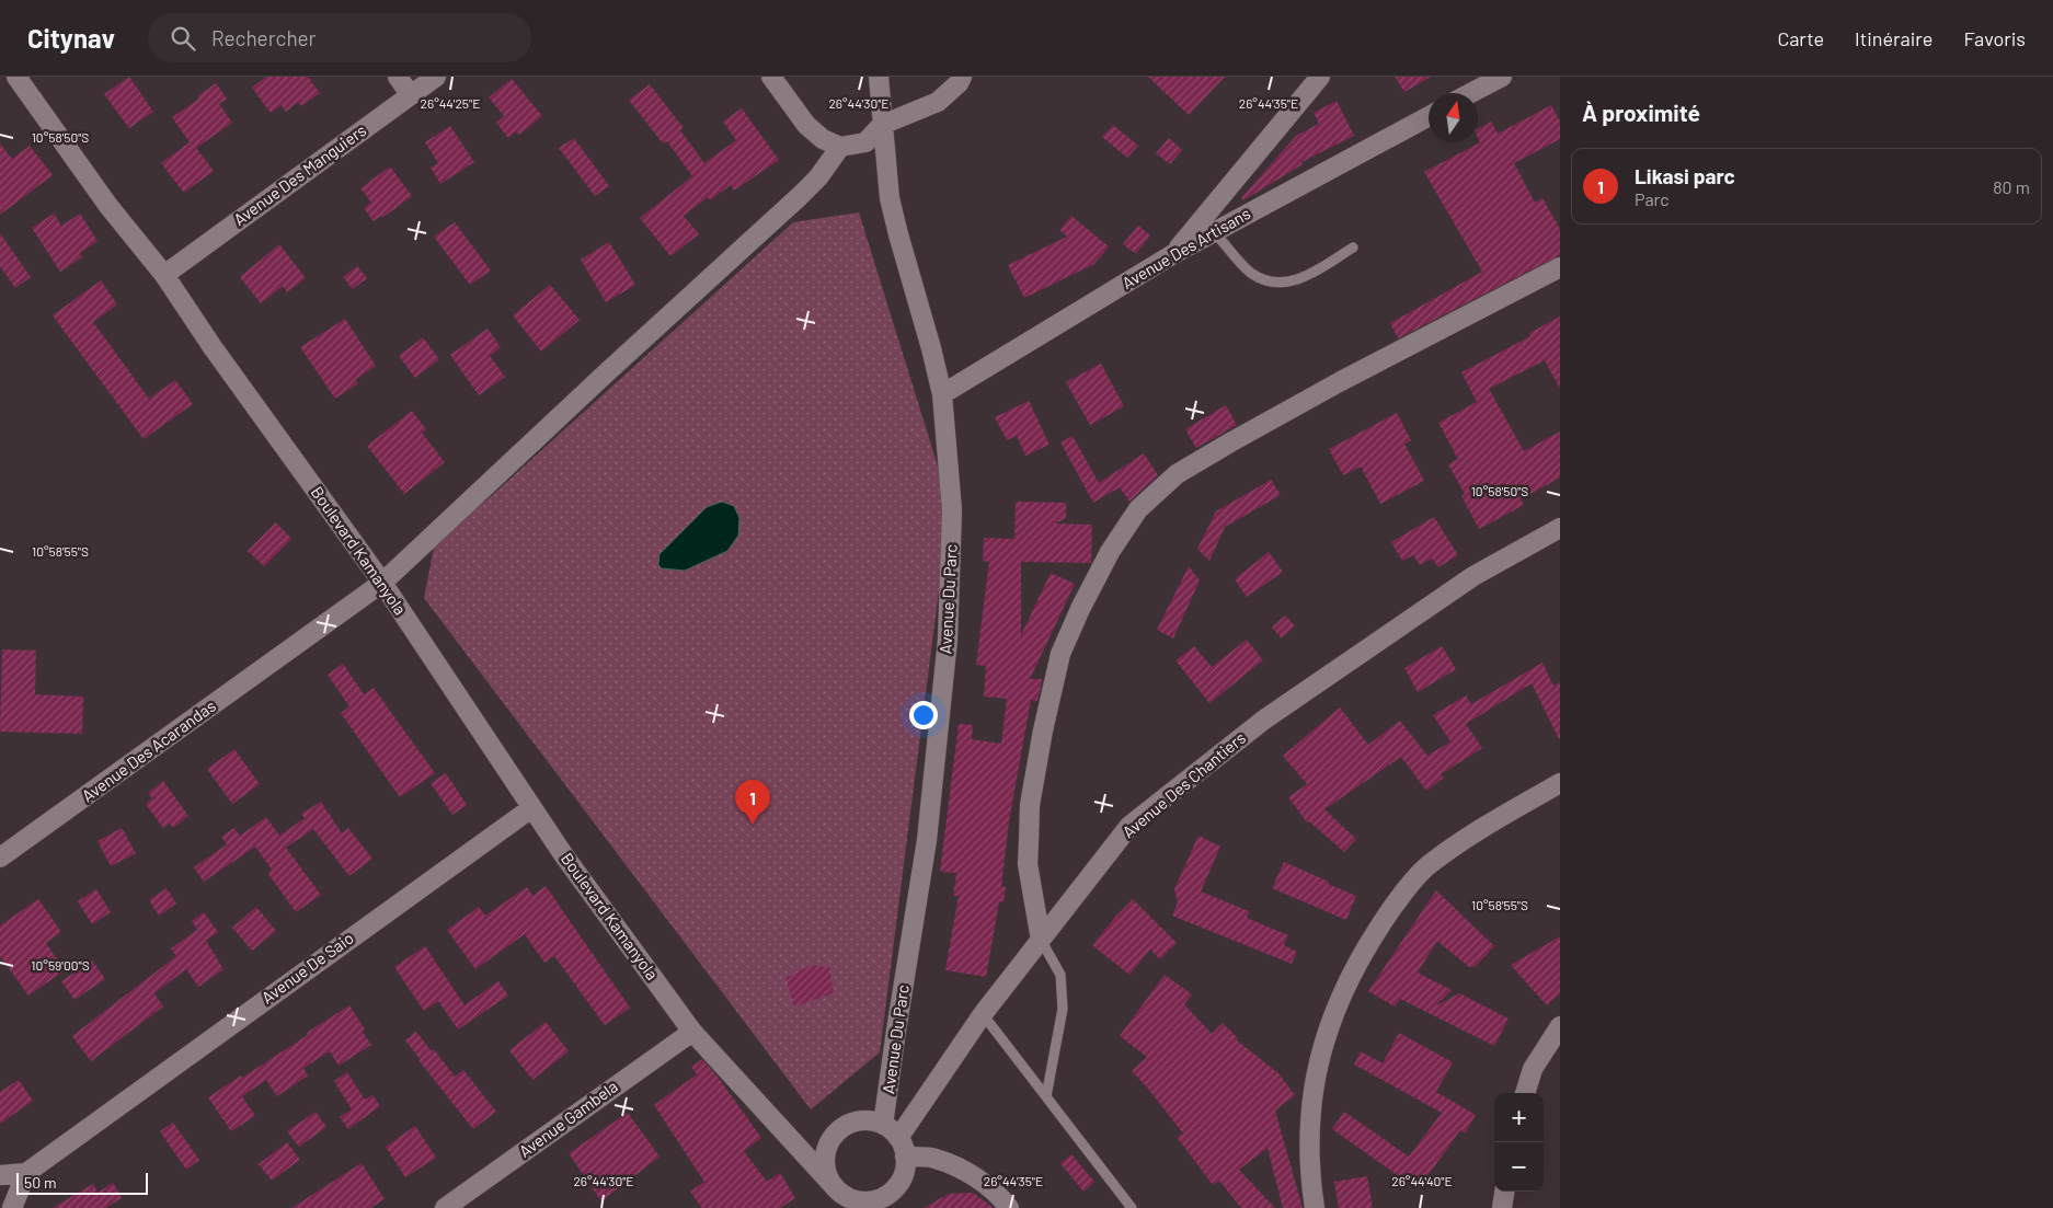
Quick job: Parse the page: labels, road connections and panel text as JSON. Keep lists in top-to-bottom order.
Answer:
{
  "streets": {
    "street": [
      "Avenue Des Manguiers",
      "Avenue Des Artisans",
      "Boulevard Kamanyola",
      "Avenue Du Parc",
      "Avenue Des Acarandas",
      "Avenue Des Chantiers",
      "Avenue De Saio",
      "Avenue Gambela"
    ]
  },
  "crossings": [
    ["Avenue Des Manguiers", "Boulevard Kamanyola"],
    ["Avenue Des Artisans", "Avenue Du Parc"],
    ["Boulevard Kamanyola", "Avenue Du Parc"],
    ["Boulevard Kamanyola", "Avenue Des Acarandas"],
    ["Boulevard Kamanyola", "Avenue Des Chantiers"],
    ["Boulevard Kamanyola", "Avenue De Saio"],
    ["Boulevard Kamanyola", "Avenue Gambela"],
    ["Avenue Du Parc", "Avenue Des Chantiers"]
  ],
  "scale_bar": "50 m",
  "north": "top",
  "page": {
    "header": "Citynav",
    "search": "Rechercher",
    "nav": ["Carte", "Itinéraire", "Favoris"],
    "heading": "À proximité",
    "list": [
      {
        "mark": "1",
        "name": "Likasi parc",
        "note": "Parc",
        "value": "80 m"
      }
    ],
    "pins": "1",
    "map_buttons": ["+", "−"],
    "scale": "50 m"
  },
  "coordinates": [
    "26°44'25\"E",
    "26°44'30\"E",
    "26°44'35\"E",
    "10°58'50\"S",
    "10°58'55\"S",
    "10°59'00\"S",
    "26°44'40\"E"
  ]
}
